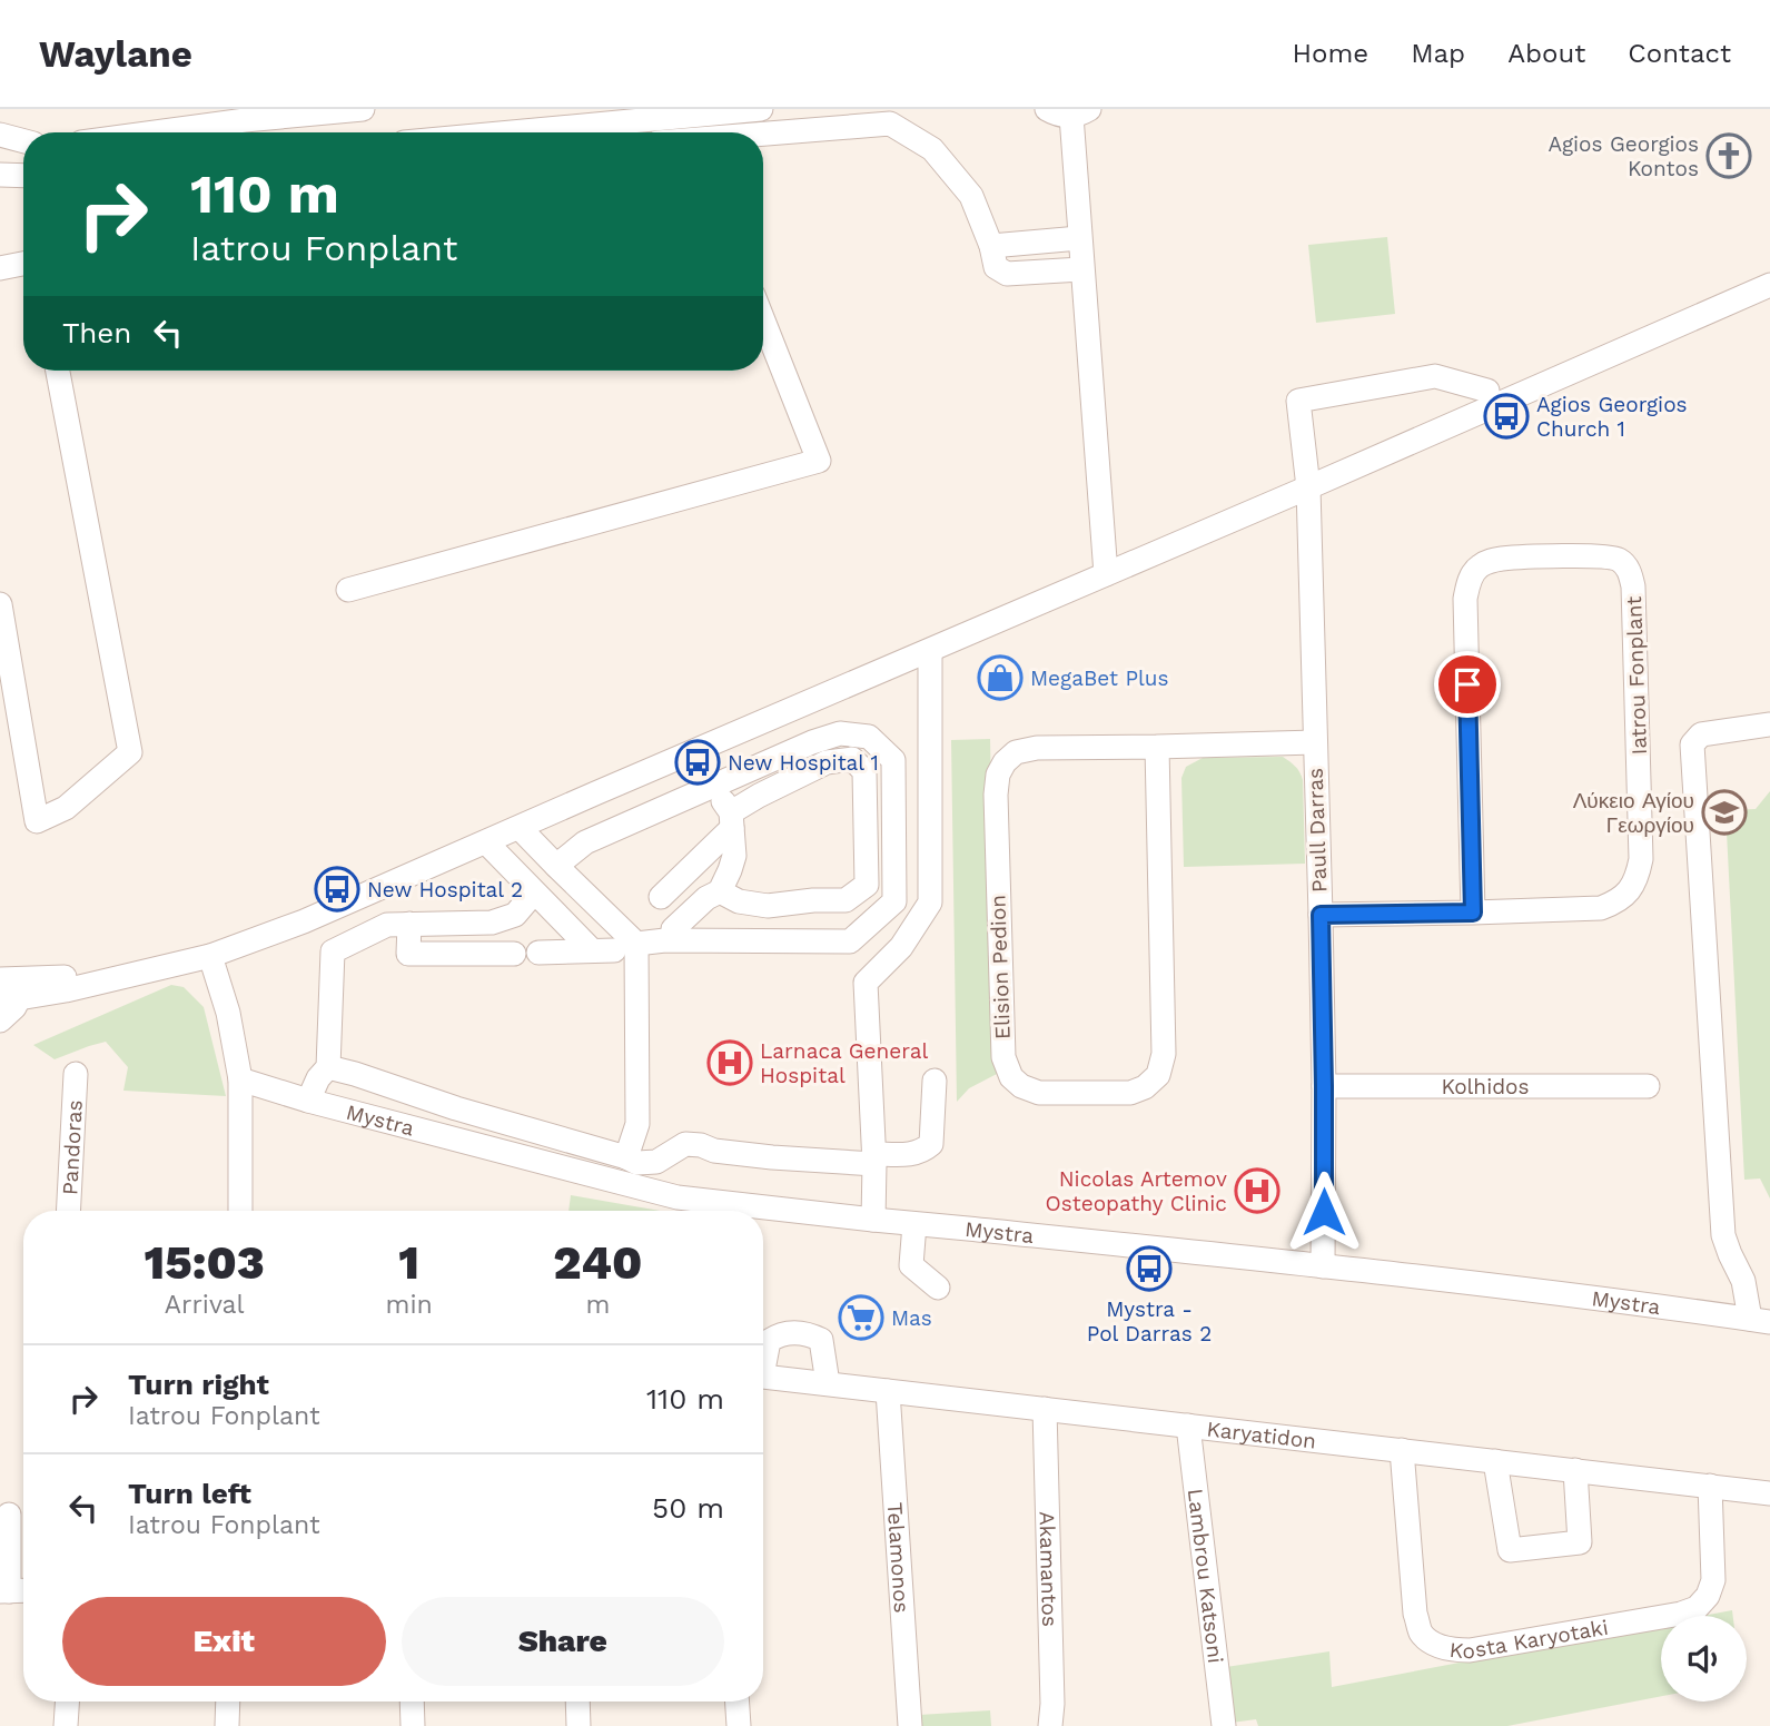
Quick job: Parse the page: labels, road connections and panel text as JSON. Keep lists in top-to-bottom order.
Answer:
{
  "streets": {
    "street": [
      "Iatrou Fonplant",
      "Paull Darras",
      "Elision Pedion",
      "Kolhidos",
      "Mystra",
      "Pandoras",
      "Karyatidon",
      "Telamonos",
      "Akamantos",
      "Lambrou Katsoni",
      "Kosta Karyotaki"
    ]
  },
  "crossings": [
    ["Iatrou Fonplant", "Paull Darras"],
    ["Paull Darras", "Elision Pedion"],
    ["Paull Darras", "Kolhidos"],
    ["Paull Darras", "Mystra"],
    ["Karyatidon", "Telamonos"],
    ["Karyatidon", "Akamantos"],
    ["Karyatidon", "Lambrou Katsoni"],
    ["Karyatidon", "Kosta Karyotaki"]
  ],
  "places": {
    "church": ["Agios Georgios Kontos"],
    "bus stop": [
      "Agios Georgios Church 1",
      "New Hospital 1",
      "New Hospital 2",
      "Mystra - Pol Darras 2"
    ],
    "shop": ["MegaBet Plus"],
    "school or university": ["Λύκειο Αγίου Γεωργίου"],
    "hospital": ["Larnaca General Hospital", "Nicolas Artemov Osteopathy Clinic"],
    "supermarket": ["Mas"]
  },
  "page": {
    "header": "Waylane",
    "nav": [
      "Home",
      "Map",
      "About",
      "Contact"
    ],
    "turn": ["110 m", "Iatrou Fonplant"],
    "then": "Then",
    "eta": [
      "15:03",
      "Arrival",
      "1",
      "min",
      "240",
      "m"
    ],
    "list": [
      {
        "name": "Turn right",
        "note": "Iatrou Fonplant",
        "value": "110 m"
      },
      {
        "name": "Turn left",
        "note": "Iatrou Fonplant",
        "value": "50 m"
      }
    ],
    "buttons": ["Exit", "Share"]
  }
}
